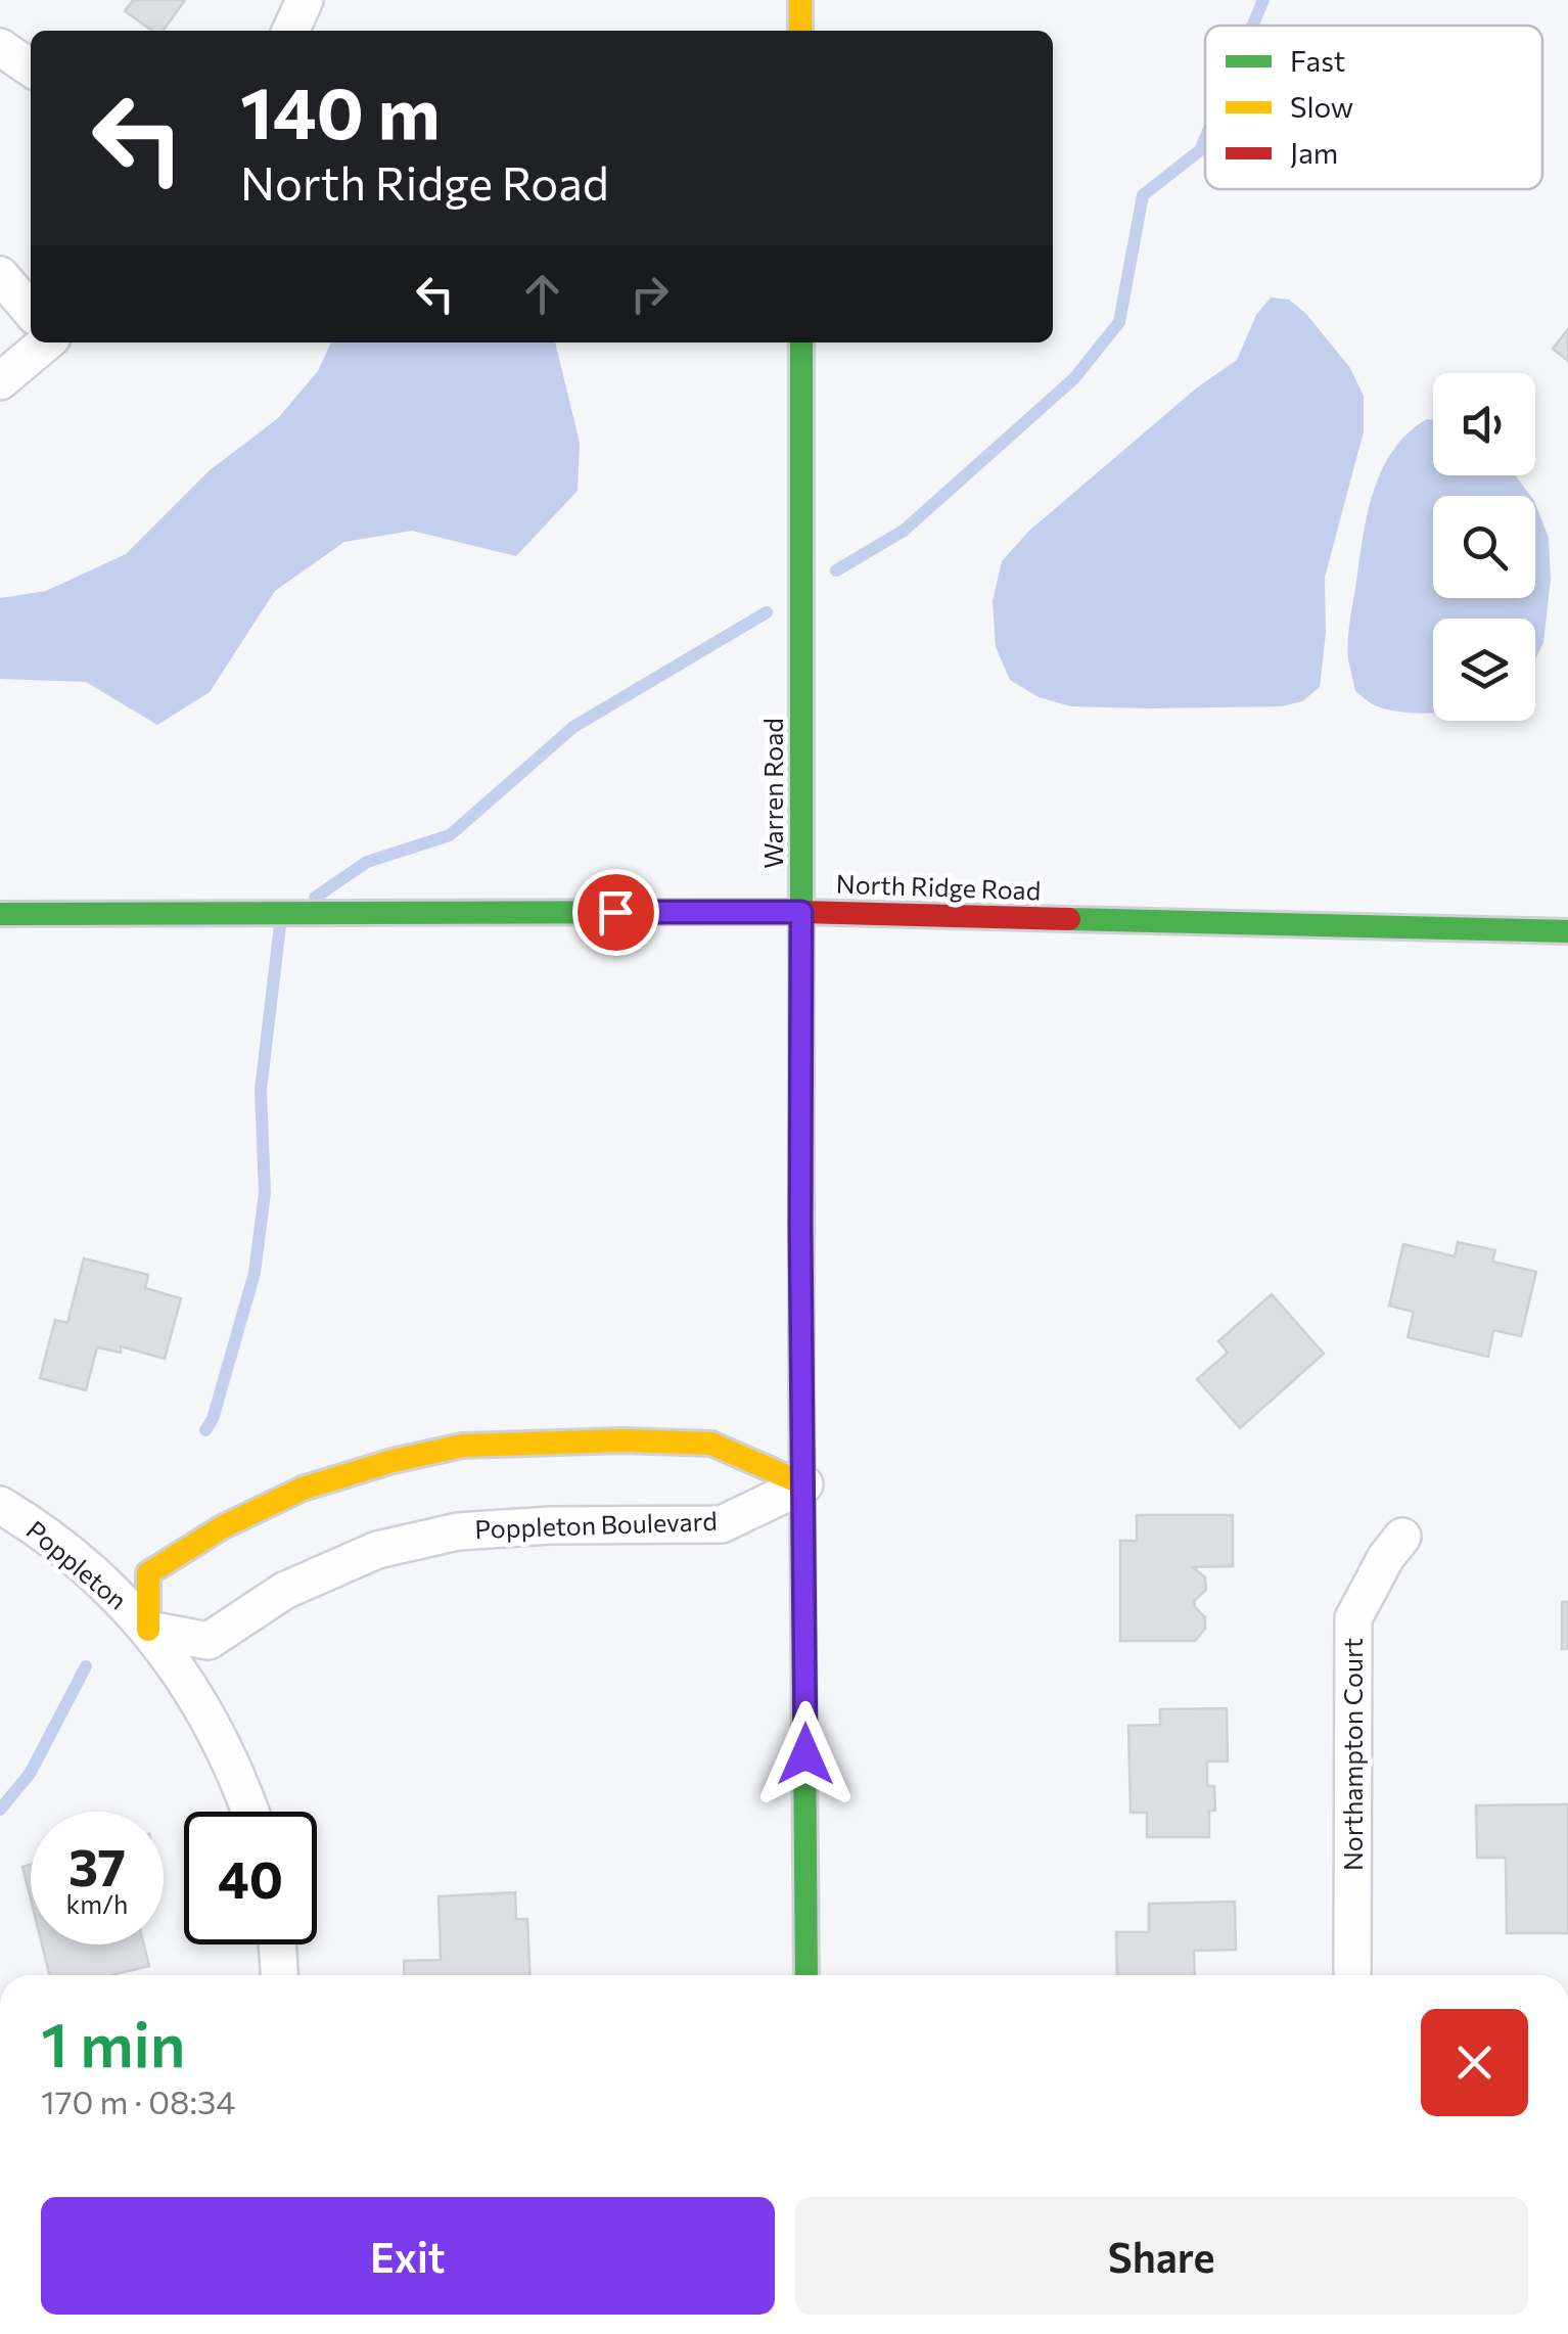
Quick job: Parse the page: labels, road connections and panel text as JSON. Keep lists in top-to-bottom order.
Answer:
{
  "streets": {
    "street": [
      "Warren Road",
      "North Ridge Road",
      "Poppleton Boulevard",
      "Poppleton",
      "Northampton Court"
    ]
  },
  "crossings": [
    ["Warren Road", "North Ridge Road"],
    ["Warren Road", "Poppleton Boulevard"],
    ["Poppleton Boulevard", "Poppleton"]
  ],
  "legend": ["Fast", "Slow", "Jam"],
  "page": {
    "turn": ["140 m", "North Ridge Road"],
    "speed": "37 km/h",
    "limit": "40",
    "heading": ["1 min", "170 m · 08:34"],
    "buttons": ["Exit", "Share"]
  }
}
